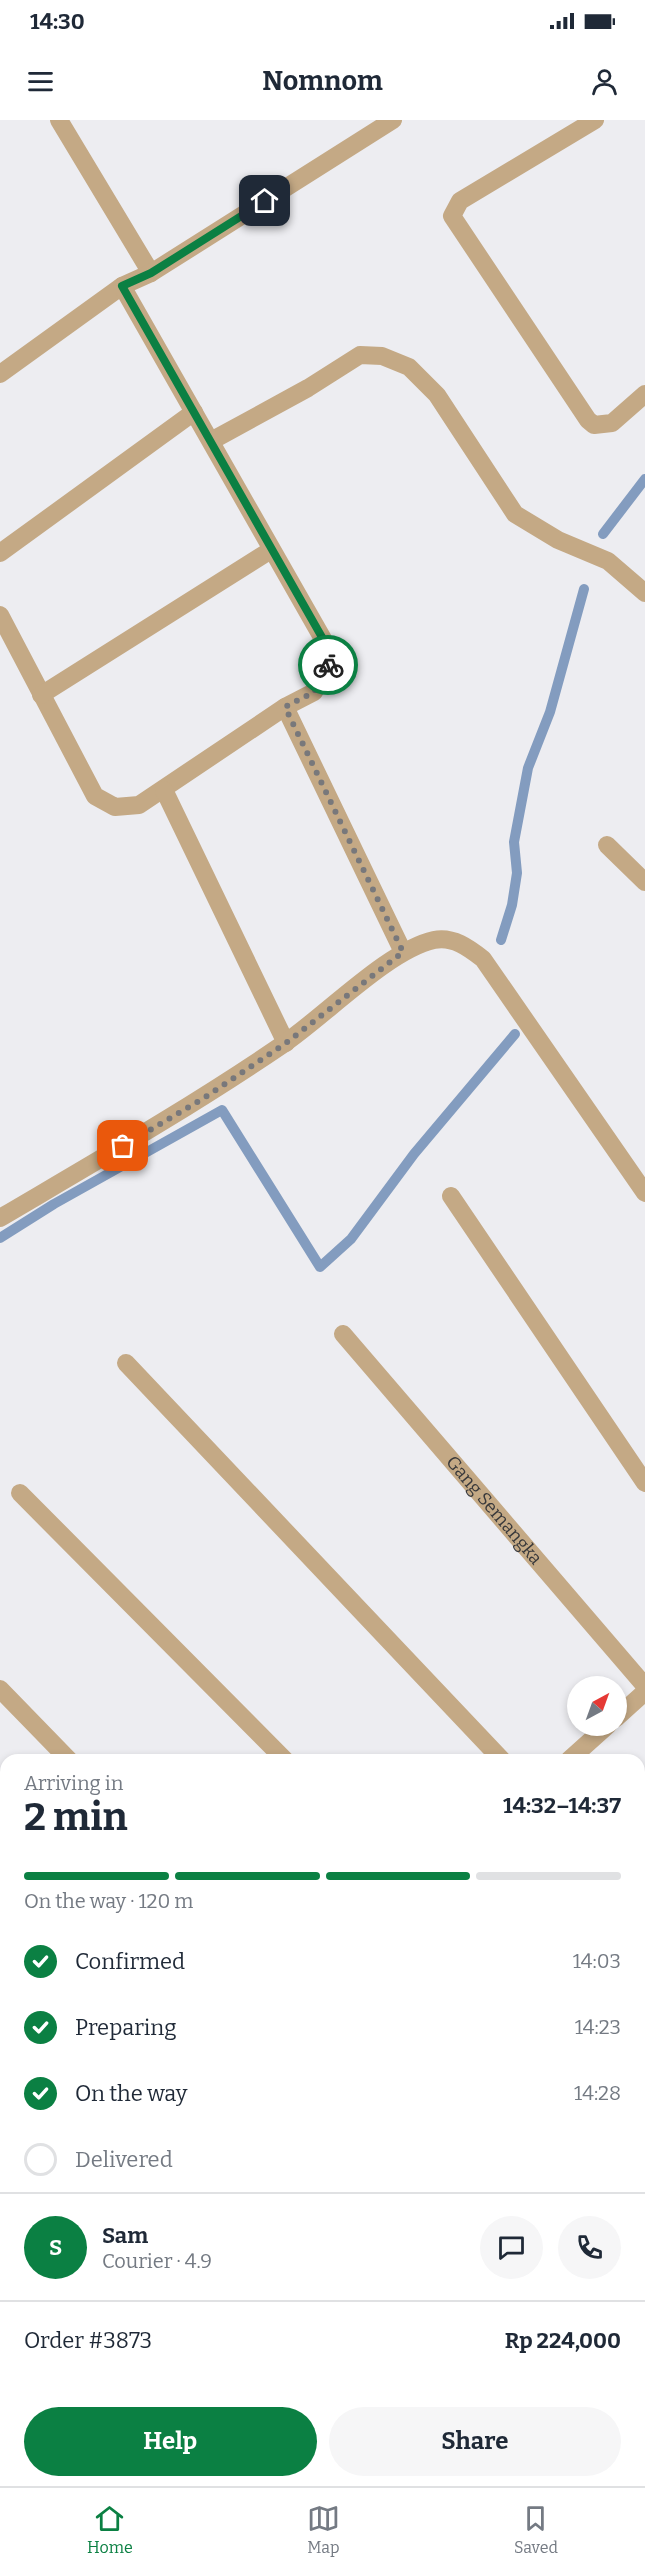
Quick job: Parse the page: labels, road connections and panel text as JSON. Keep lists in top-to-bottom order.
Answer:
{
  "streets": {
    "street": ["Gang Semangka"]
  },
  "north": "top right",
  "page": {
    "status": "14:30",
    "header": "Nomnom",
    "heading": ["2 min", "Arriving in", "14:32–14:37"],
    "panel": [
      "Sam",
      "Courier · 4.9",
      "Order #3873",
      "Rp 224,000"
    ],
    "bar": "On the way · 120 m",
    "list": [
      ["Confirmed", "14:03"],
      ["Preparing", "14:23"],
      ["On the way", "14:28"],
      "Delivered"
    ],
    "round": "S",
    "buttons": ["Help", "Share"],
    "tabs": ["Home", "Map", "Saved"]
  }
}
